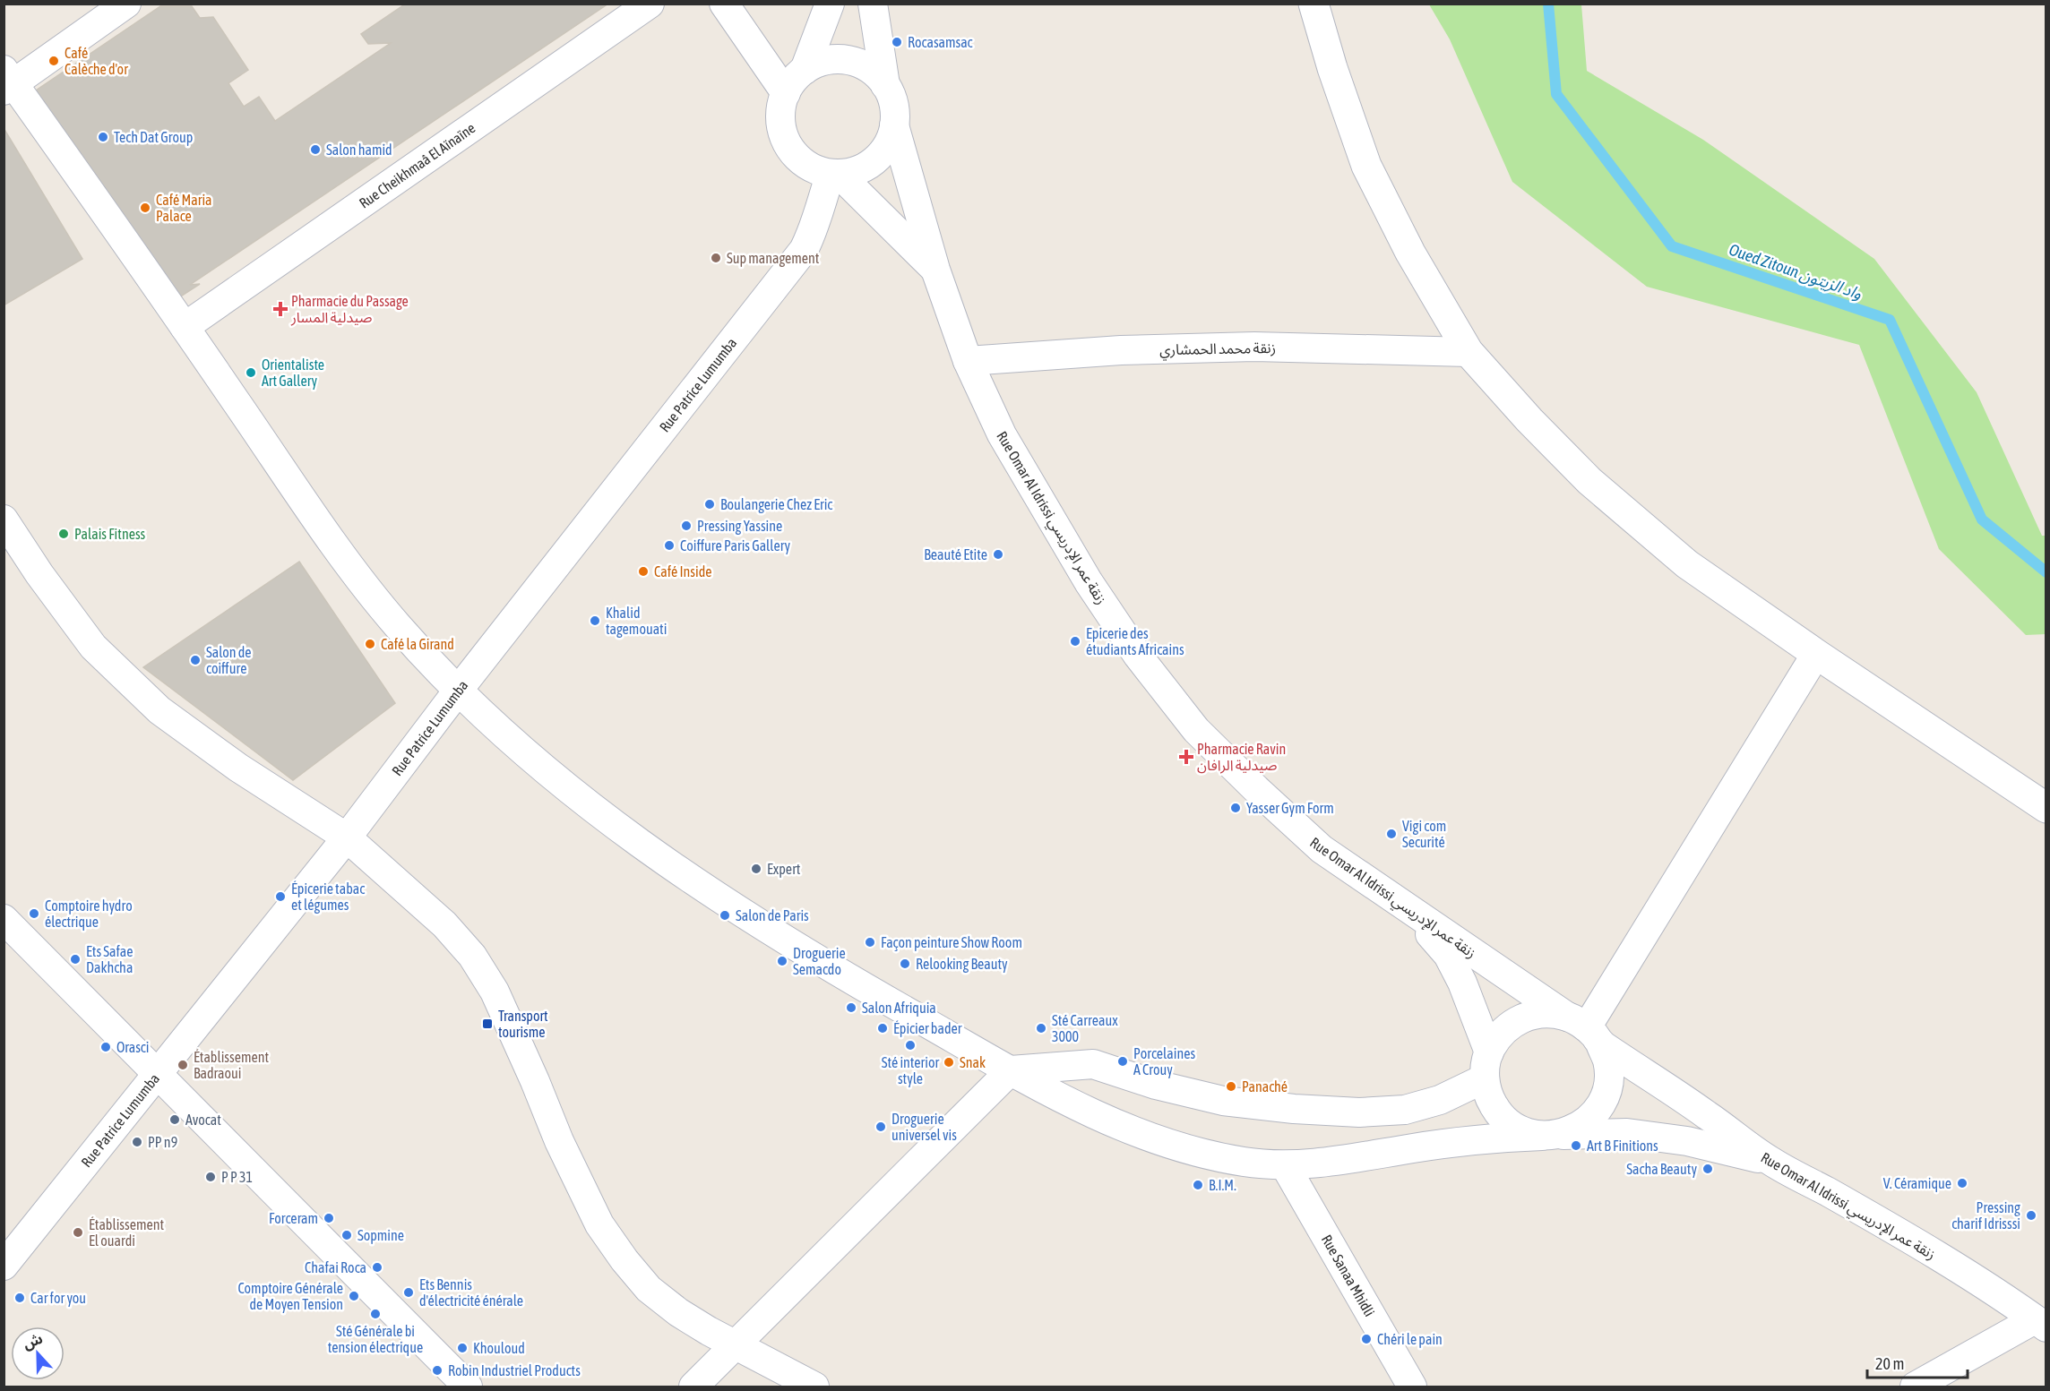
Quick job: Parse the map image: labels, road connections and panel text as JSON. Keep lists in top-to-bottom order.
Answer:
{
  "streets": {
    "street": [
      "Rue Cheikhmaâ El Aïnaïne",
      "زنقة محمد الحمشاري",
      "Rue Patrice Lumumba",
      "Rue Omar Al Idrissi زنقة عمر الإدريسي",
      "Rue Sanaa Mhidli"
    ]
  },
  "crossings": [
    ["زنقة محمد الحمشاري", "Rue Omar Al Idrissi زنقة عمر الإدريسي"],
    ["Rue Patrice Lumumba", "Rue Omar Al Idrissi زنقة عمر الإدريسي"]
  ],
  "water": ["Oued Zitoun واد الزيتون"],
  "places": {
    "other": [
      "Rocasamsac",
      "Café Calèche d'or",
      "Tech Dat Group",
      "Salon hamid",
      "Café Maria Palace",
      "Sup management",
      "Orientaliste Art Gallery",
      "Boulangerie Chez Eric",
      "Pressing Yassine",
      "Palais Fitness",
      "Coiffure Paris Gallery",
      "Beauté Etite",
      "Café Inside",
      "Khalid tagemouati",
      "Epicerie des étudiants Africains",
      "Café la Girand",
      "Salon de coiffure",
      "Yasser Gym Form",
      "Vigi com Securité",
      "Expert",
      "Épicerie tabac et légumes",
      "Comptoire hydro électrique",
      "Salon de Paris",
      "Façon peinture Show Room",
      "Ets Safae Dakhcha",
      "Droguerie Semacdo",
      "Relooking Beauty",
      "Salon Afriquia",
      "Épicier bader",
      "Sté Carreaux 3000",
      "Sté interior style",
      "Orasci",
      "Porcelaines A Crouy",
      "Snak",
      "Établissement Badraoui",
      "Panaché",
      "Avocat",
      "Droguerie universel vis",
      "PP n9",
      "Art B Finitions",
      "Sacha Beauty",
      "P P 31",
      "V. Céramique",
      "B.I.M.",
      "Pressing charif Idrisssi",
      "Forceram",
      "Établissement El ouardi",
      "Sopmine",
      "Chafai Roca",
      "Ets Bennis d'électricité énérale",
      "Comptoire Générale de Moyen Tension",
      "Car for you",
      "Sté Générale bi tension électrique",
      "Chéri le pain",
      "Khouloud",
      "Robin Industriel Products"
    ],
    "health": ["Pharmacie du Passage صيدلية المسار", "Pharmacie Ravin صيدلية الرافان"],
    "transit": ["Transport tourisme"]
  },
  "scale_bar": "20 m",
  "north": "top"
}
